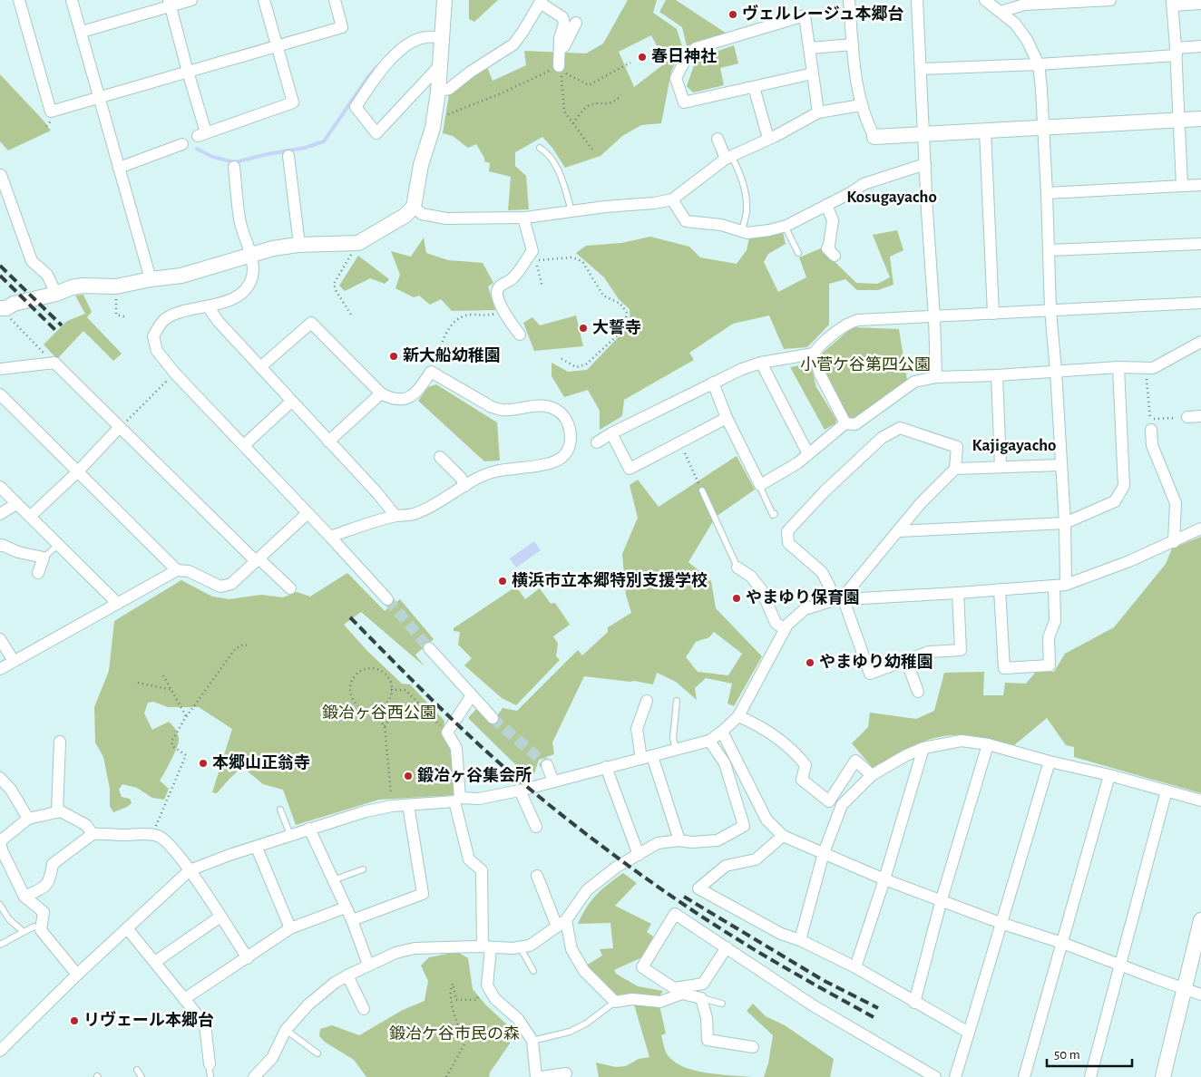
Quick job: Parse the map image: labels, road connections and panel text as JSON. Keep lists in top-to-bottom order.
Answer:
{
  "districts": ["Kosugayacho", "Kajigayacho"],
  "parks": ["小菅ケ谷第四公園", "鍛冶ヶ谷西公園", "鍛冶ケ谷市民の森"],
  "places": [
    "ヴェルレージュ本郷台",
    "春日神社",
    "大誓寺",
    "新大船幼稚園",
    "横浜市立本郷特別支援学校",
    "やまゆり保育園",
    "やまゆり幼稚園",
    "本郷山正翁寺",
    "鍛冶ヶ谷集会所",
    "リヴェール本郷台"
  ],
  "scale_bar": "50 m"
}
